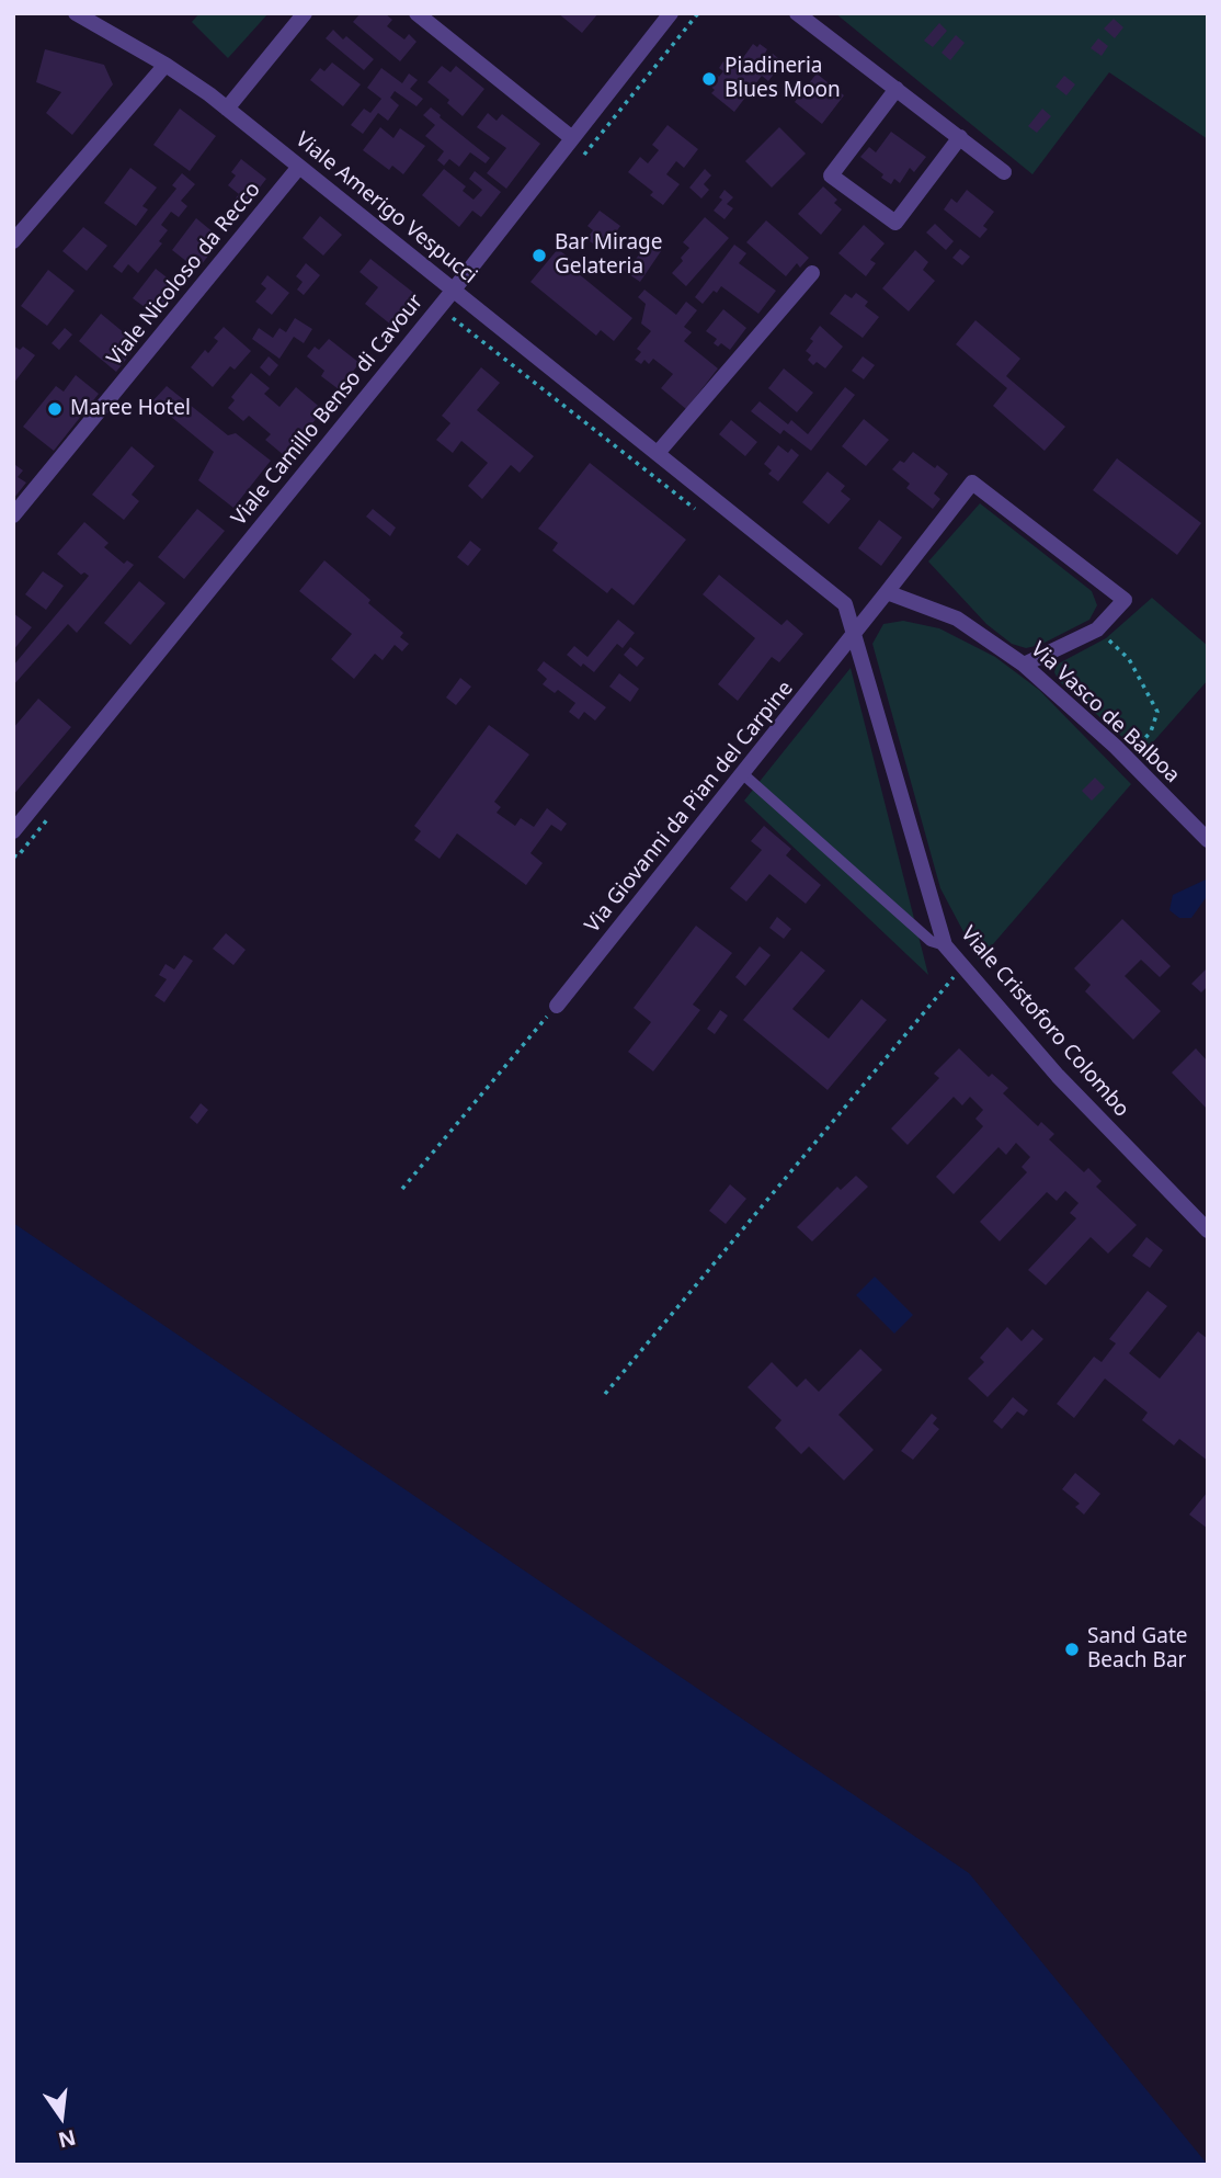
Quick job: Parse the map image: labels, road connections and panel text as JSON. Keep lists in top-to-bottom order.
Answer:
{
  "streets": {
    "street": [
      "Viale Amerigo Vespucci",
      "Viale Nicoloso da Recco",
      "Viale Camillo Benso di Cavour",
      "Via Vasco de Balboa",
      "Via Giovanni da Pian del Carpine",
      "Viale Cristoforo Colombo"
    ]
  },
  "crossings": [
    ["Viale Amerigo Vespucci", "Viale Nicoloso da Recco"],
    ["Viale Amerigo Vespucci", "Viale Camillo Benso di Cavour"],
    ["Viale Amerigo Vespucci", "Via Giovanni da Pian del Carpine"],
    ["Viale Amerigo Vespucci", "Viale Cristoforo Colombo"],
    ["Via Giovanni da Pian del Carpine", "Viale Cristoforo Colombo"]
  ],
  "places": [
    "Piadineria Blues Moon",
    "Bar Mirage Gelateria",
    "Maree Hotel",
    "Sand Gate Beach Bar"
  ],
  "north": "bottom"
}
